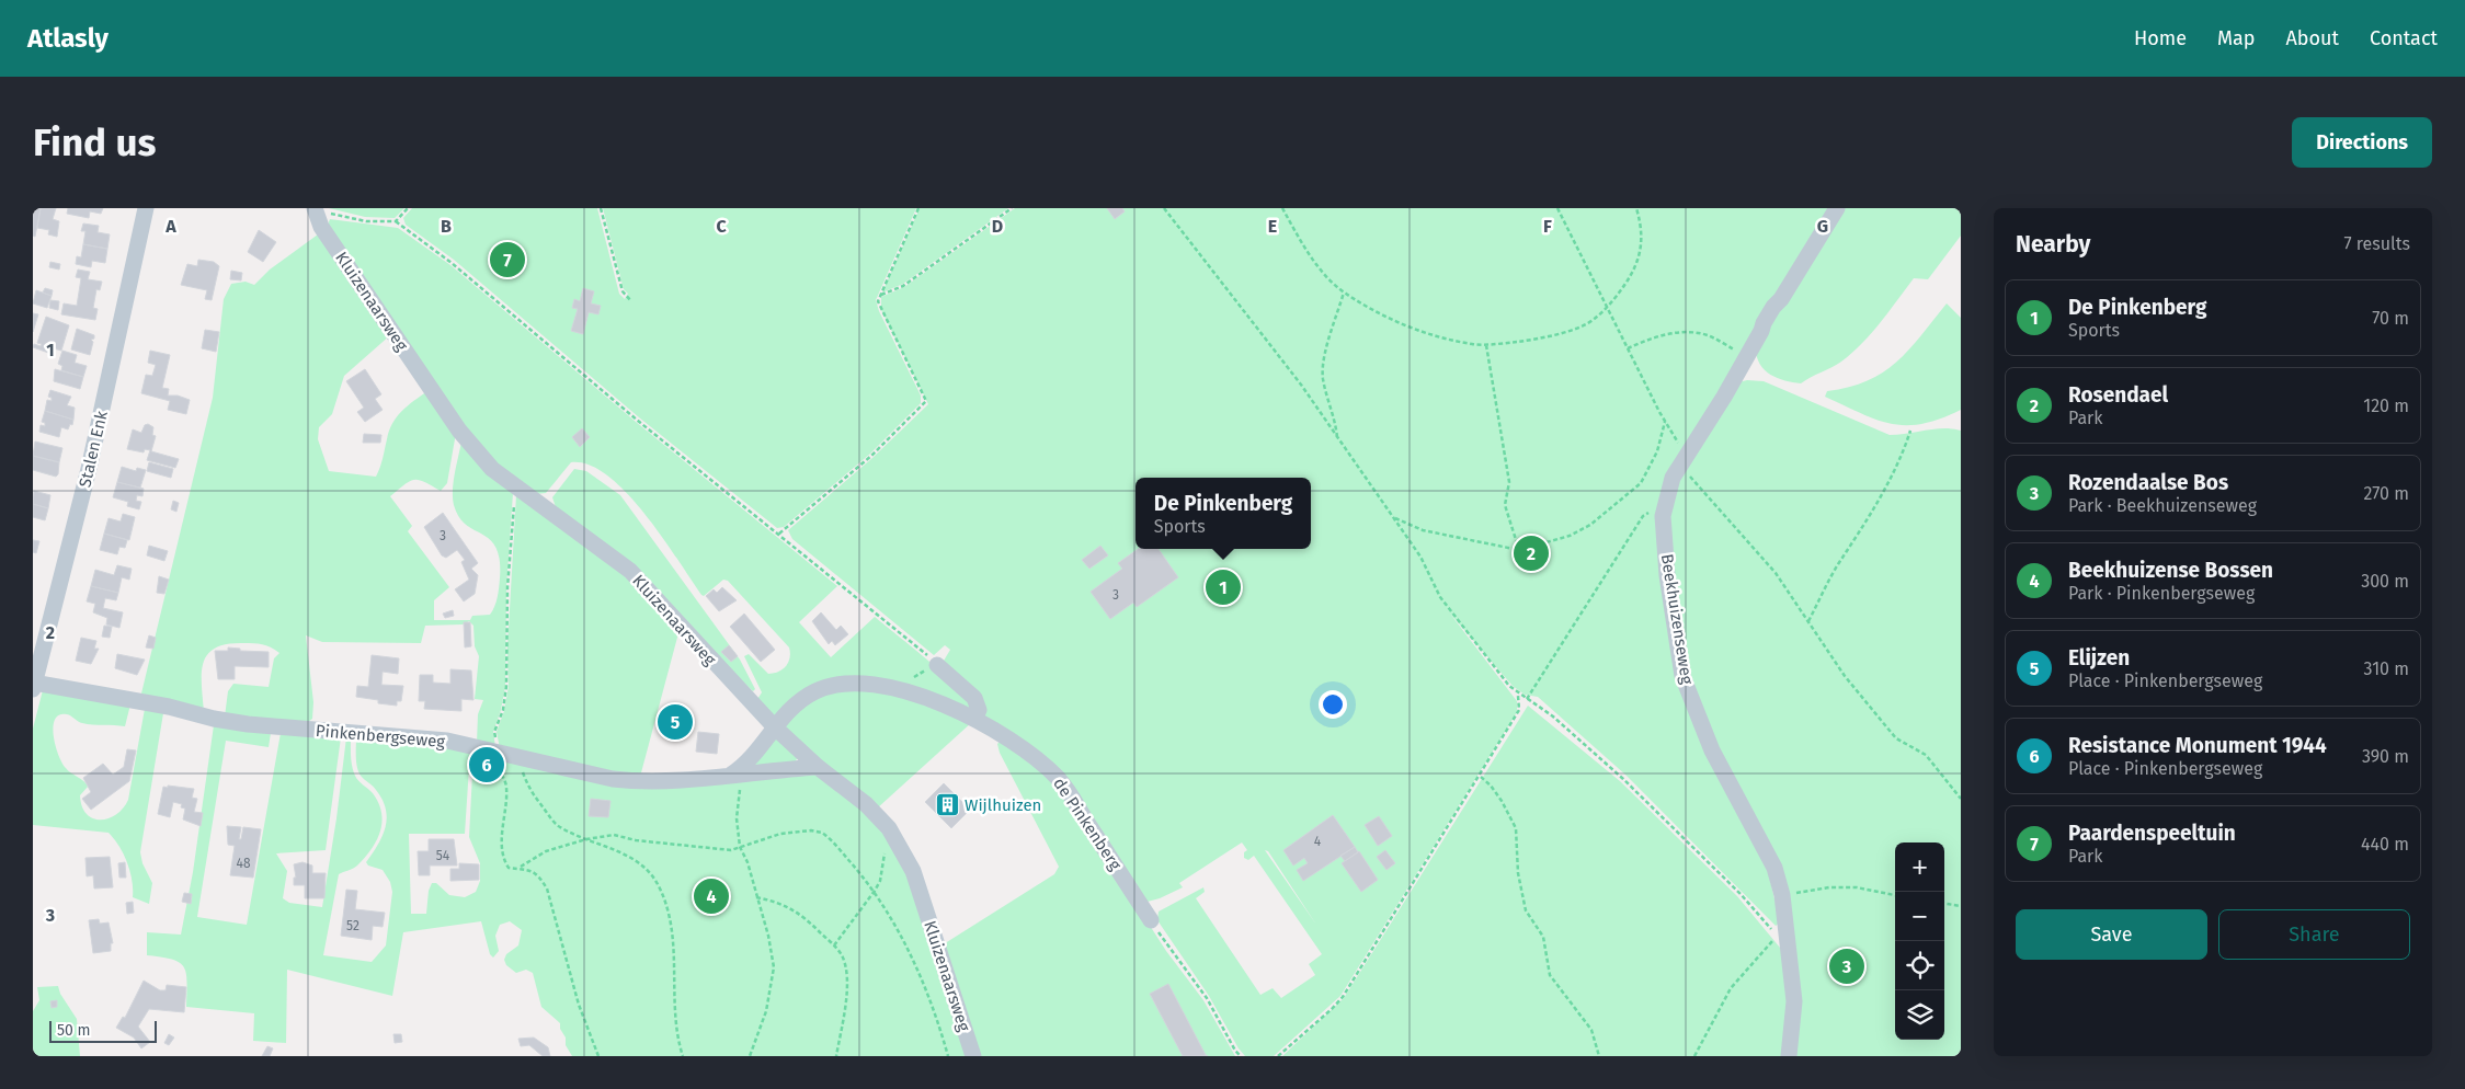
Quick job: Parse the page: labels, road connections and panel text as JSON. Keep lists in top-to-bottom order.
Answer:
{
  "streets": {
    "street": [
      "Kluizenaarsweg",
      "Stalen Enk",
      "Beekhuizenseweg",
      "Pinkenbergseweg",
      "de Pinkenberg"
    ]
  },
  "crossings": [
    ["Kluizenaarsweg", "Pinkenbergseweg"],
    ["Kluizenaarsweg", "de Pinkenberg"],
    ["Stalen Enk", "Pinkenbergseweg"]
  ],
  "places": {
    "building": ["Wijlhuizen"]
  },
  "house_numbers": [
    "3",
    "3",
    "4",
    "54",
    "48",
    "52"
  ],
  "scale_bar": "50 m",
  "page": {
    "header": "Atlasly",
    "nav": [
      "Home",
      "Map",
      "About",
      "Contact"
    ],
    "buttons": [
      "Directions",
      ["Save", "Share"]
    ],
    "title": "Find us",
    "heading": ["Nearby", "7 results"],
    "pins": [
      "7",
      "2",
      "1",
      "5",
      "6",
      "4",
      "3"
    ],
    "list": [
      {
        "mark": "1",
        "name": "De Pinkenberg",
        "note": "Sports",
        "value": "70 m"
      },
      {
        "mark": "2",
        "name": "Rosendael",
        "note": "Park",
        "value": "120 m"
      },
      {
        "mark": "3",
        "name": "Rozendaalse Bos",
        "note": "Park · Beekhuizenseweg",
        "value": "270 m"
      },
      {
        "mark": "4",
        "name": "Beekhuizense Bossen",
        "note": "Park · Pinkenbergseweg",
        "value": "300 m"
      },
      {
        "mark": "5",
        "name": "Elijzen",
        "note": "Place · Pinkenbergseweg",
        "value": "310 m"
      },
      {
        "mark": "6",
        "name": "Resistance Monument 1944",
        "note": "Place · Pinkenbergseweg",
        "value": "390 m"
      },
      {
        "mark": "7",
        "name": "Paardenspeeltuin",
        "note": "Park",
        "value": "440 m"
      }
    ],
    "popup": ["De Pinkenberg", "Sports"],
    "map_buttons": ["+", "−"],
    "scale": "50 m"
  },
  "grid": {
    "columns": [
      "A",
      "B",
      "C",
      "D",
      "E",
      "F",
      "G"
    ],
    "rows": ["1", "2", "3"]
  }
}
